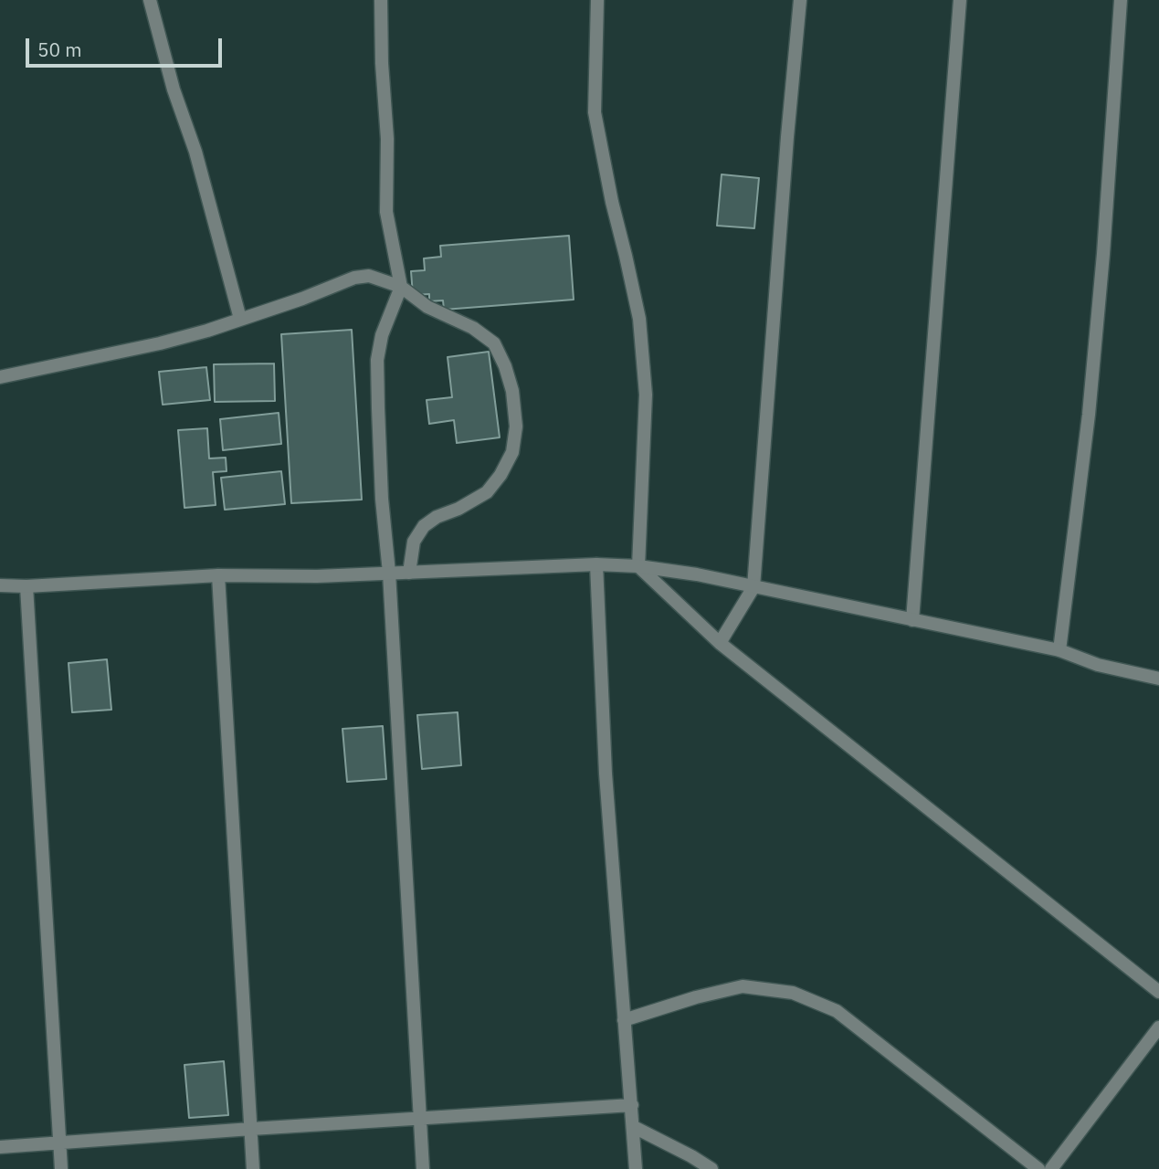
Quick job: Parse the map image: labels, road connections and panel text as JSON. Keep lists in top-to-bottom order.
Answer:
{
  "scale_bar": "50 m"
}
